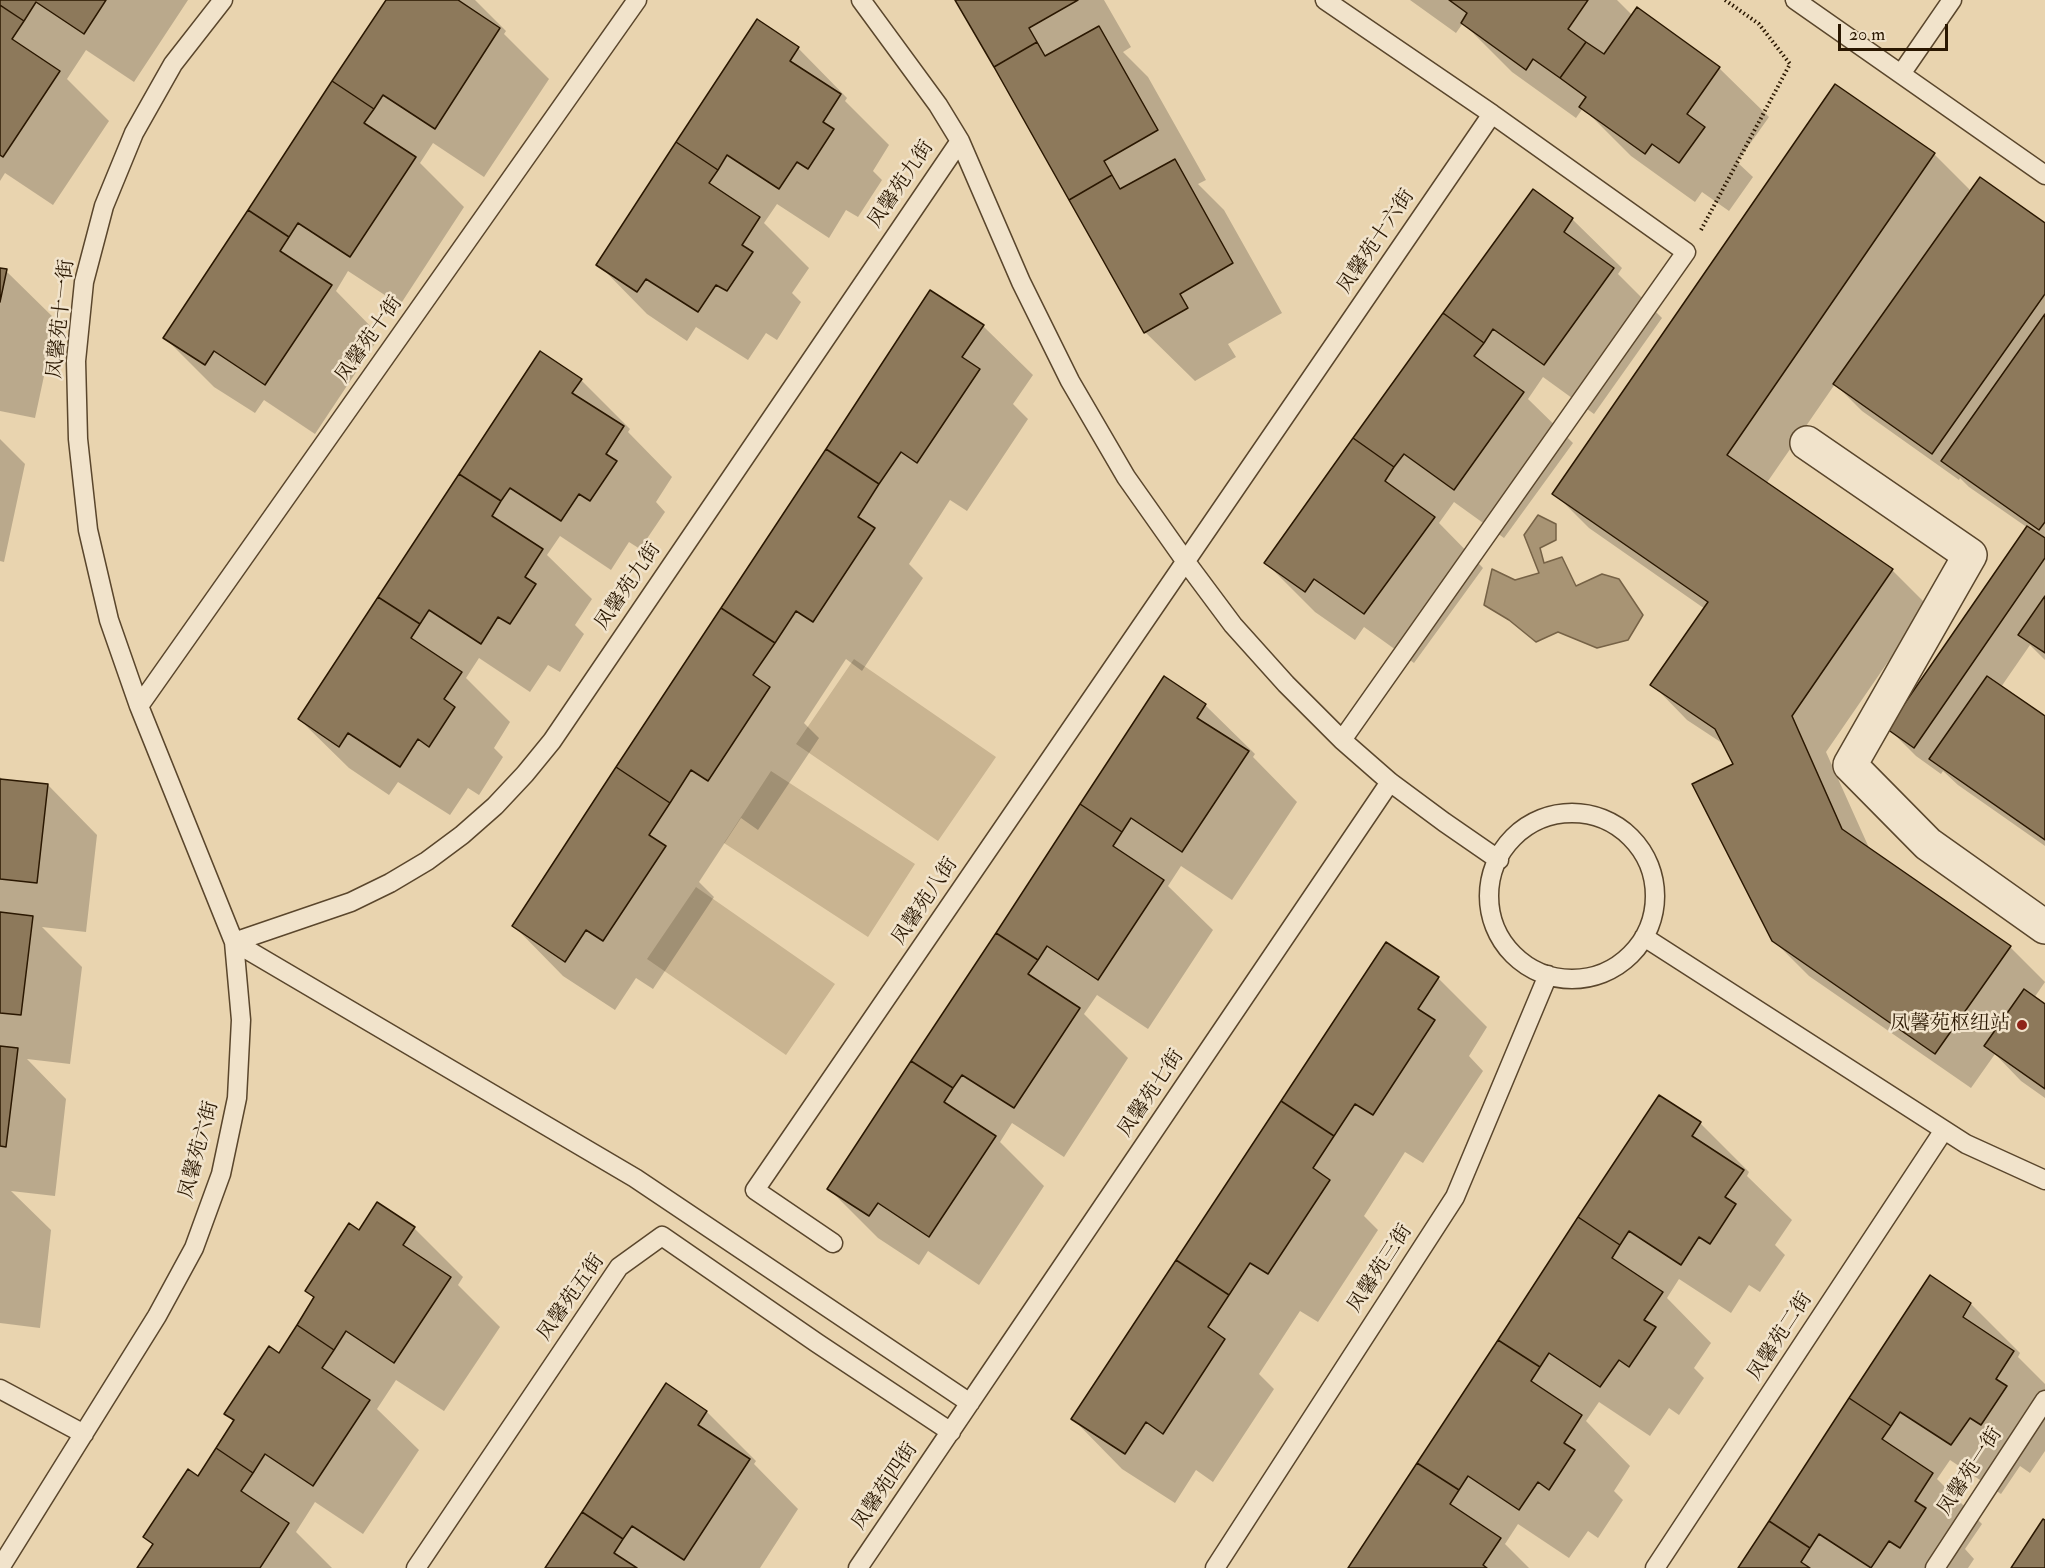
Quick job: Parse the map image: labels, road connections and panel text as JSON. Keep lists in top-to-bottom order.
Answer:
{
  "streets": {
    "lane": [
      "凤馨苑九街",
      "凤馨苑十六街",
      "凤馨苑十一街",
      "凤馨苑十街",
      "凤馨苑八街",
      "凤馨苑七街",
      "凤馨苑六街",
      "凤馨苑三街",
      "凤馨苑五街",
      "凤馨苑二街",
      "凤馨苑一街",
      "凤馨苑四街"
    ]
  },
  "crossings": [
    ["凤馨苑九街", "凤馨苑六街"],
    ["凤馨苑十六街", "凤馨苑八街"],
    ["凤馨苑十一街", "凤馨苑十街"],
    ["凤馨苑十一街", "凤馨苑六街"],
    ["凤馨苑十街", "凤馨苑六街"],
    ["凤馨苑七街", "凤馨苑五街"],
    ["凤馨苑七街", "凤馨苑四街"],
    ["凤馨苑五街", "凤馨苑四街"]
  ],
  "places": ["凤馨苑枢纽站"],
  "scale_bar": "20 m"
}
